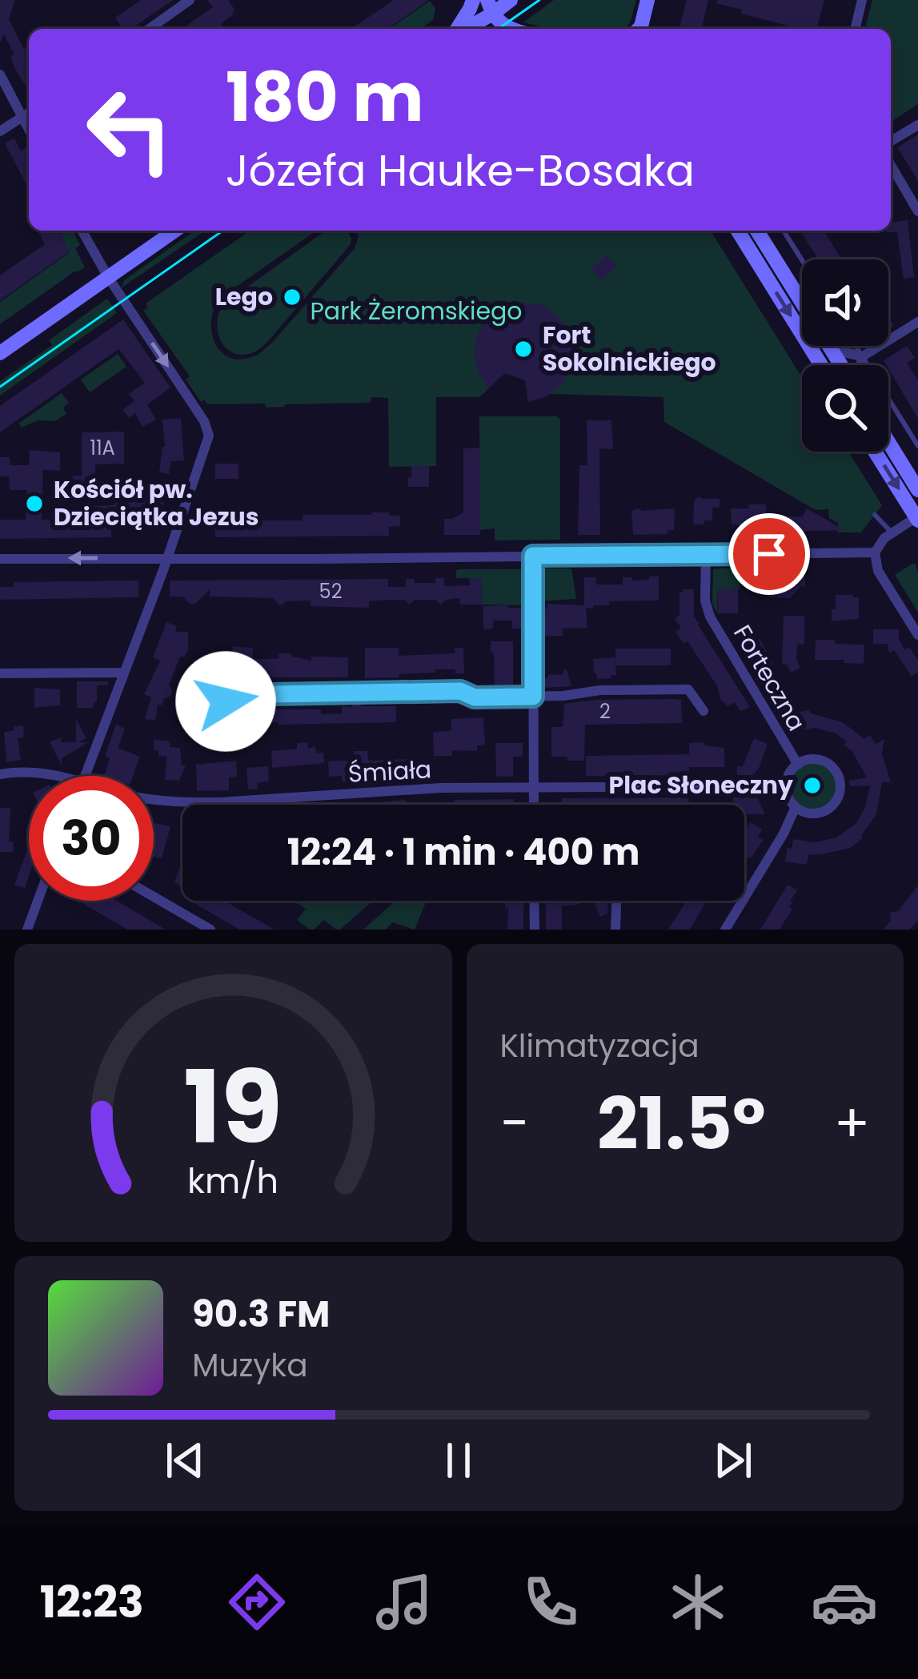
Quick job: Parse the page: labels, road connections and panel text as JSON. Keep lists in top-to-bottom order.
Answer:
{
  "streets": {
    "street": ["Forteczna", "Śmiała"]
  },
  "crossings": [
    ["Forteczna", "Śmiała"]
  ],
  "parks": ["Park Żeromskiego"],
  "places": [
    "Lego",
    "Fort Sokolnickiego",
    "Kościół pw. Dzieciątka Jezus",
    "Plac Słoneczny"
  ],
  "house_numbers": ["11A", "52", "2"],
  "page": {
    "turn": ["180 m", "Józefa Hauke-Bosaka"],
    "limit": "30",
    "trip": "12:24 · 1 min · 400 m",
    "tile": "Klimatyzacja",
    "heat": ["−", "21.5°", "+"],
    "song": ["90.3 FM", "Muzyka"],
    "tabs": "12:23",
    "gauge": ["19", "km/h"]
  }
}
